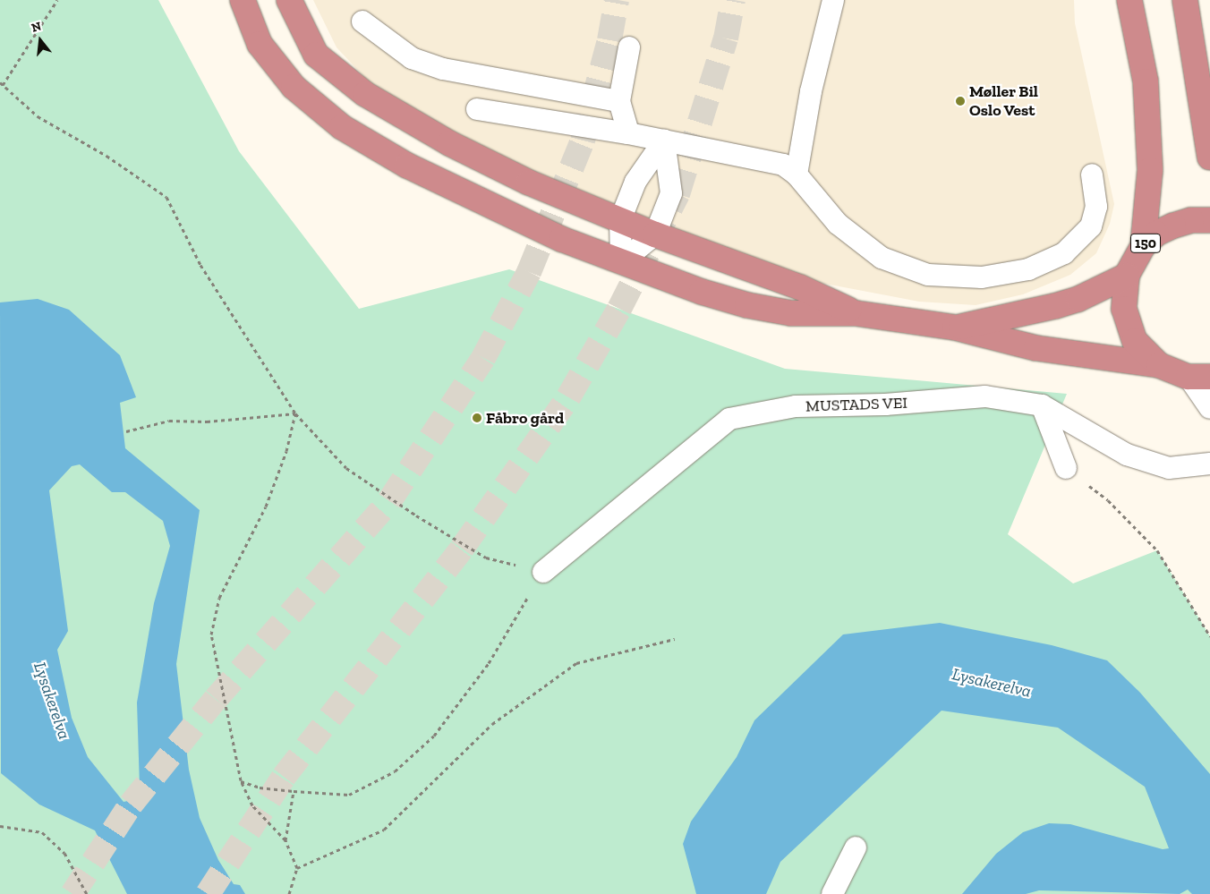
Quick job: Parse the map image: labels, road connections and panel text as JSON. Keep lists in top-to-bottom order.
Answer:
{
  "streets": {
    "highway": ["150"],
    "lane": ["MUSTADS VEI"]
  },
  "water": ["Lysakerelva"],
  "places": ["Møller Bil Oslo Vest", "Fåbro gård"],
  "north": "top"
}
